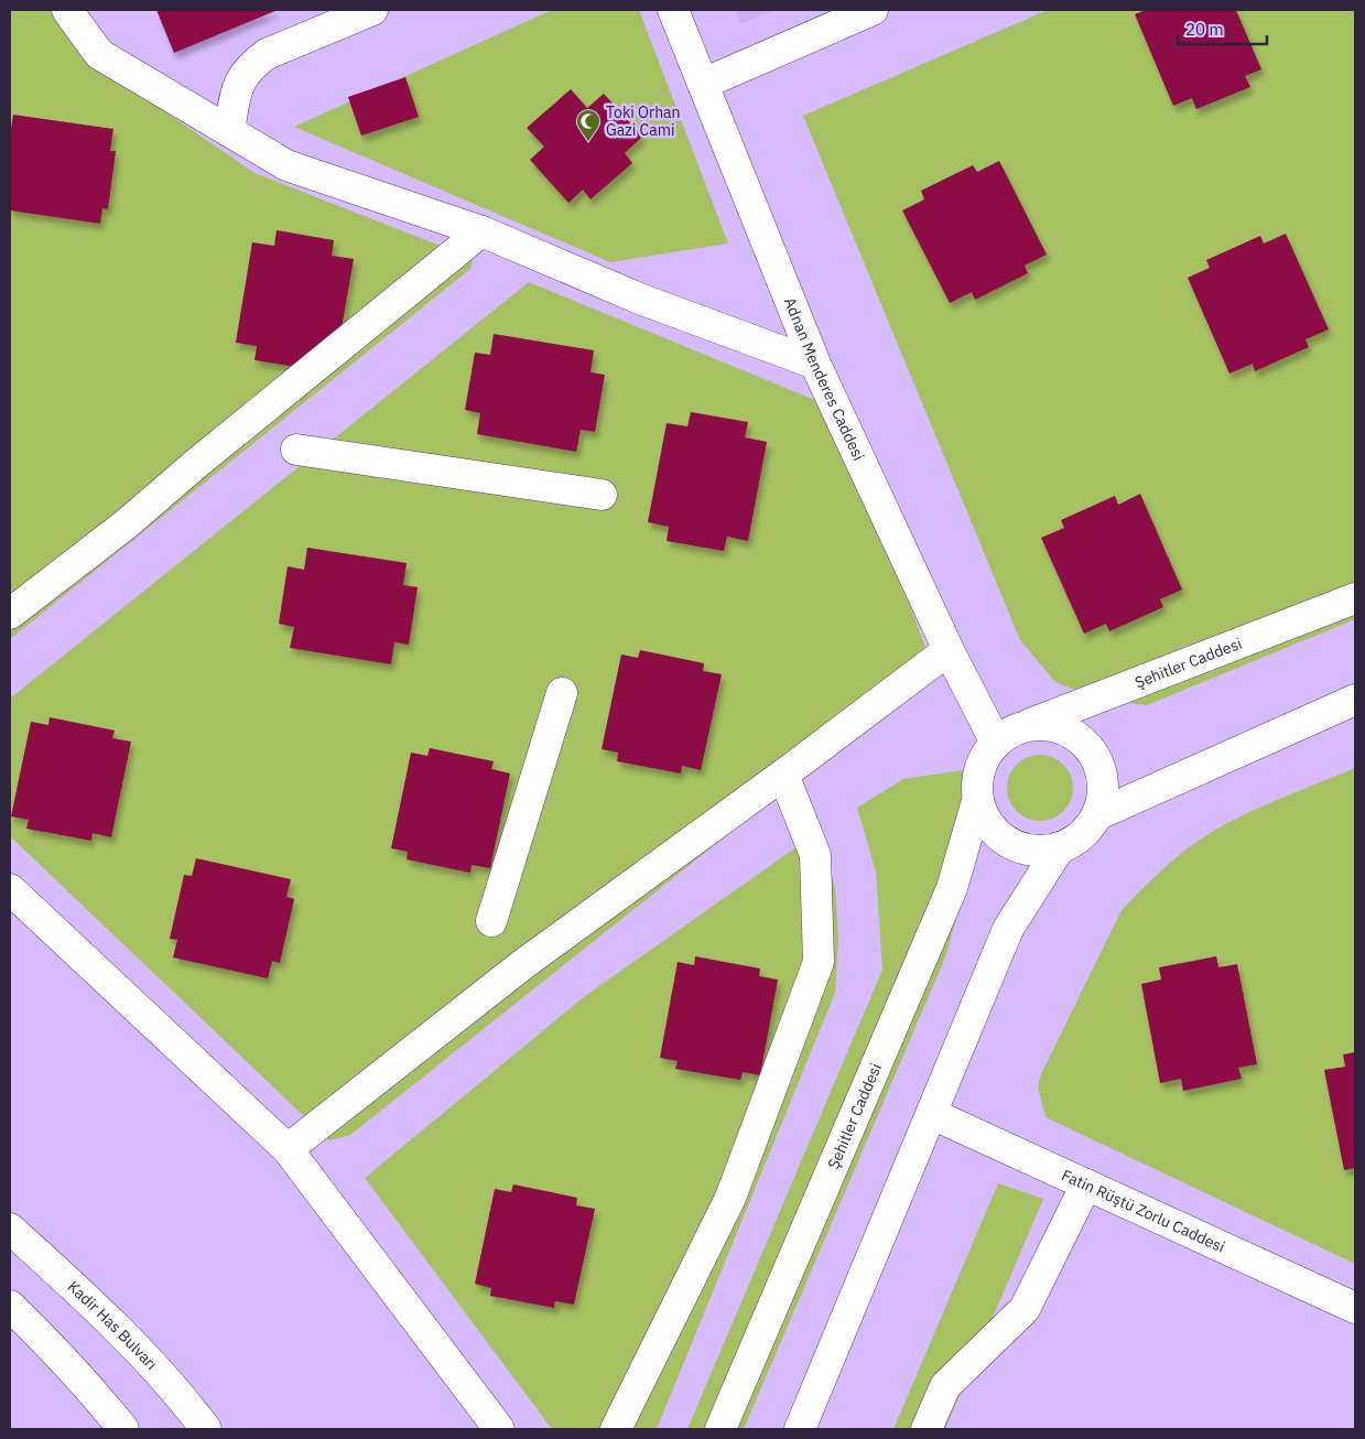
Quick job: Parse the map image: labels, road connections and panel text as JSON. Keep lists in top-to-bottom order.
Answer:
{
  "streets": {
    "main road": [
      "Adnan Menderes Caddesi",
      "Şehitler Caddesi",
      "Fatin Rüştü Zorlu Caddesi",
      "Kadir Has Bulvarı"
    ]
  },
  "crossings": [
    ["Adnan Menderes Caddesi", "Şehitler Caddesi"]
  ],
  "places": {
    "mosque": ["Toki Orhan Gazi Cami"]
  },
  "scale_bar": "20 m"
}
